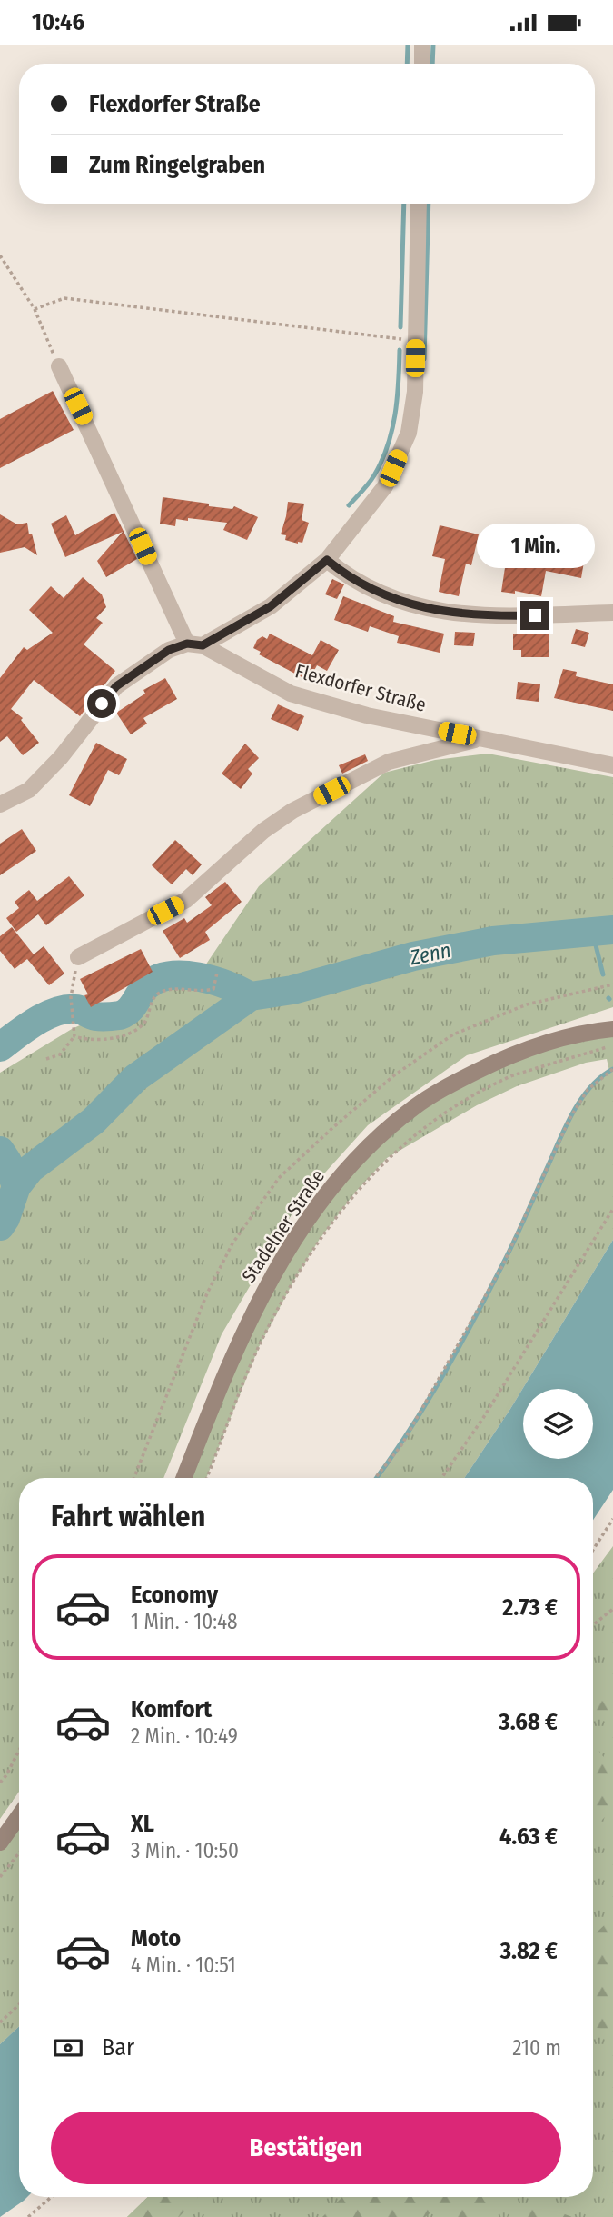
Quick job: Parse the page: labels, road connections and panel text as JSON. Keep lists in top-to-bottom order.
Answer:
{
  "streets": {
    "main road": ["Stadelner Straße"],
    "street": ["Flexdorfer Straße"]
  },
  "water": ["Zenn"],
  "page": {
    "status": "10:46",
    "banner": ["Flexdorfer Straße", "Zum Ringelgraben"],
    "bubble": "1 Min.",
    "heading": "Fahrt wählen",
    "list": [
      {
        "name": "Economy",
        "note": "1 Min. · 10:48",
        "value": "2.73 €"
      },
      {
        "name": "Komfort",
        "note": "2 Min. · 10:49",
        "value": "3.68 €"
      },
      {
        "name": "XL",
        "note": "3 Min. · 10:50",
        "value": "4.63 €"
      },
      {
        "name": "Moto",
        "note": "4 Min. · 10:51",
        "value": "3.82 €"
      }
    ],
    "pay": ["Bar", "210 m"],
    "buttons": "Bestätigen"
  }
}
